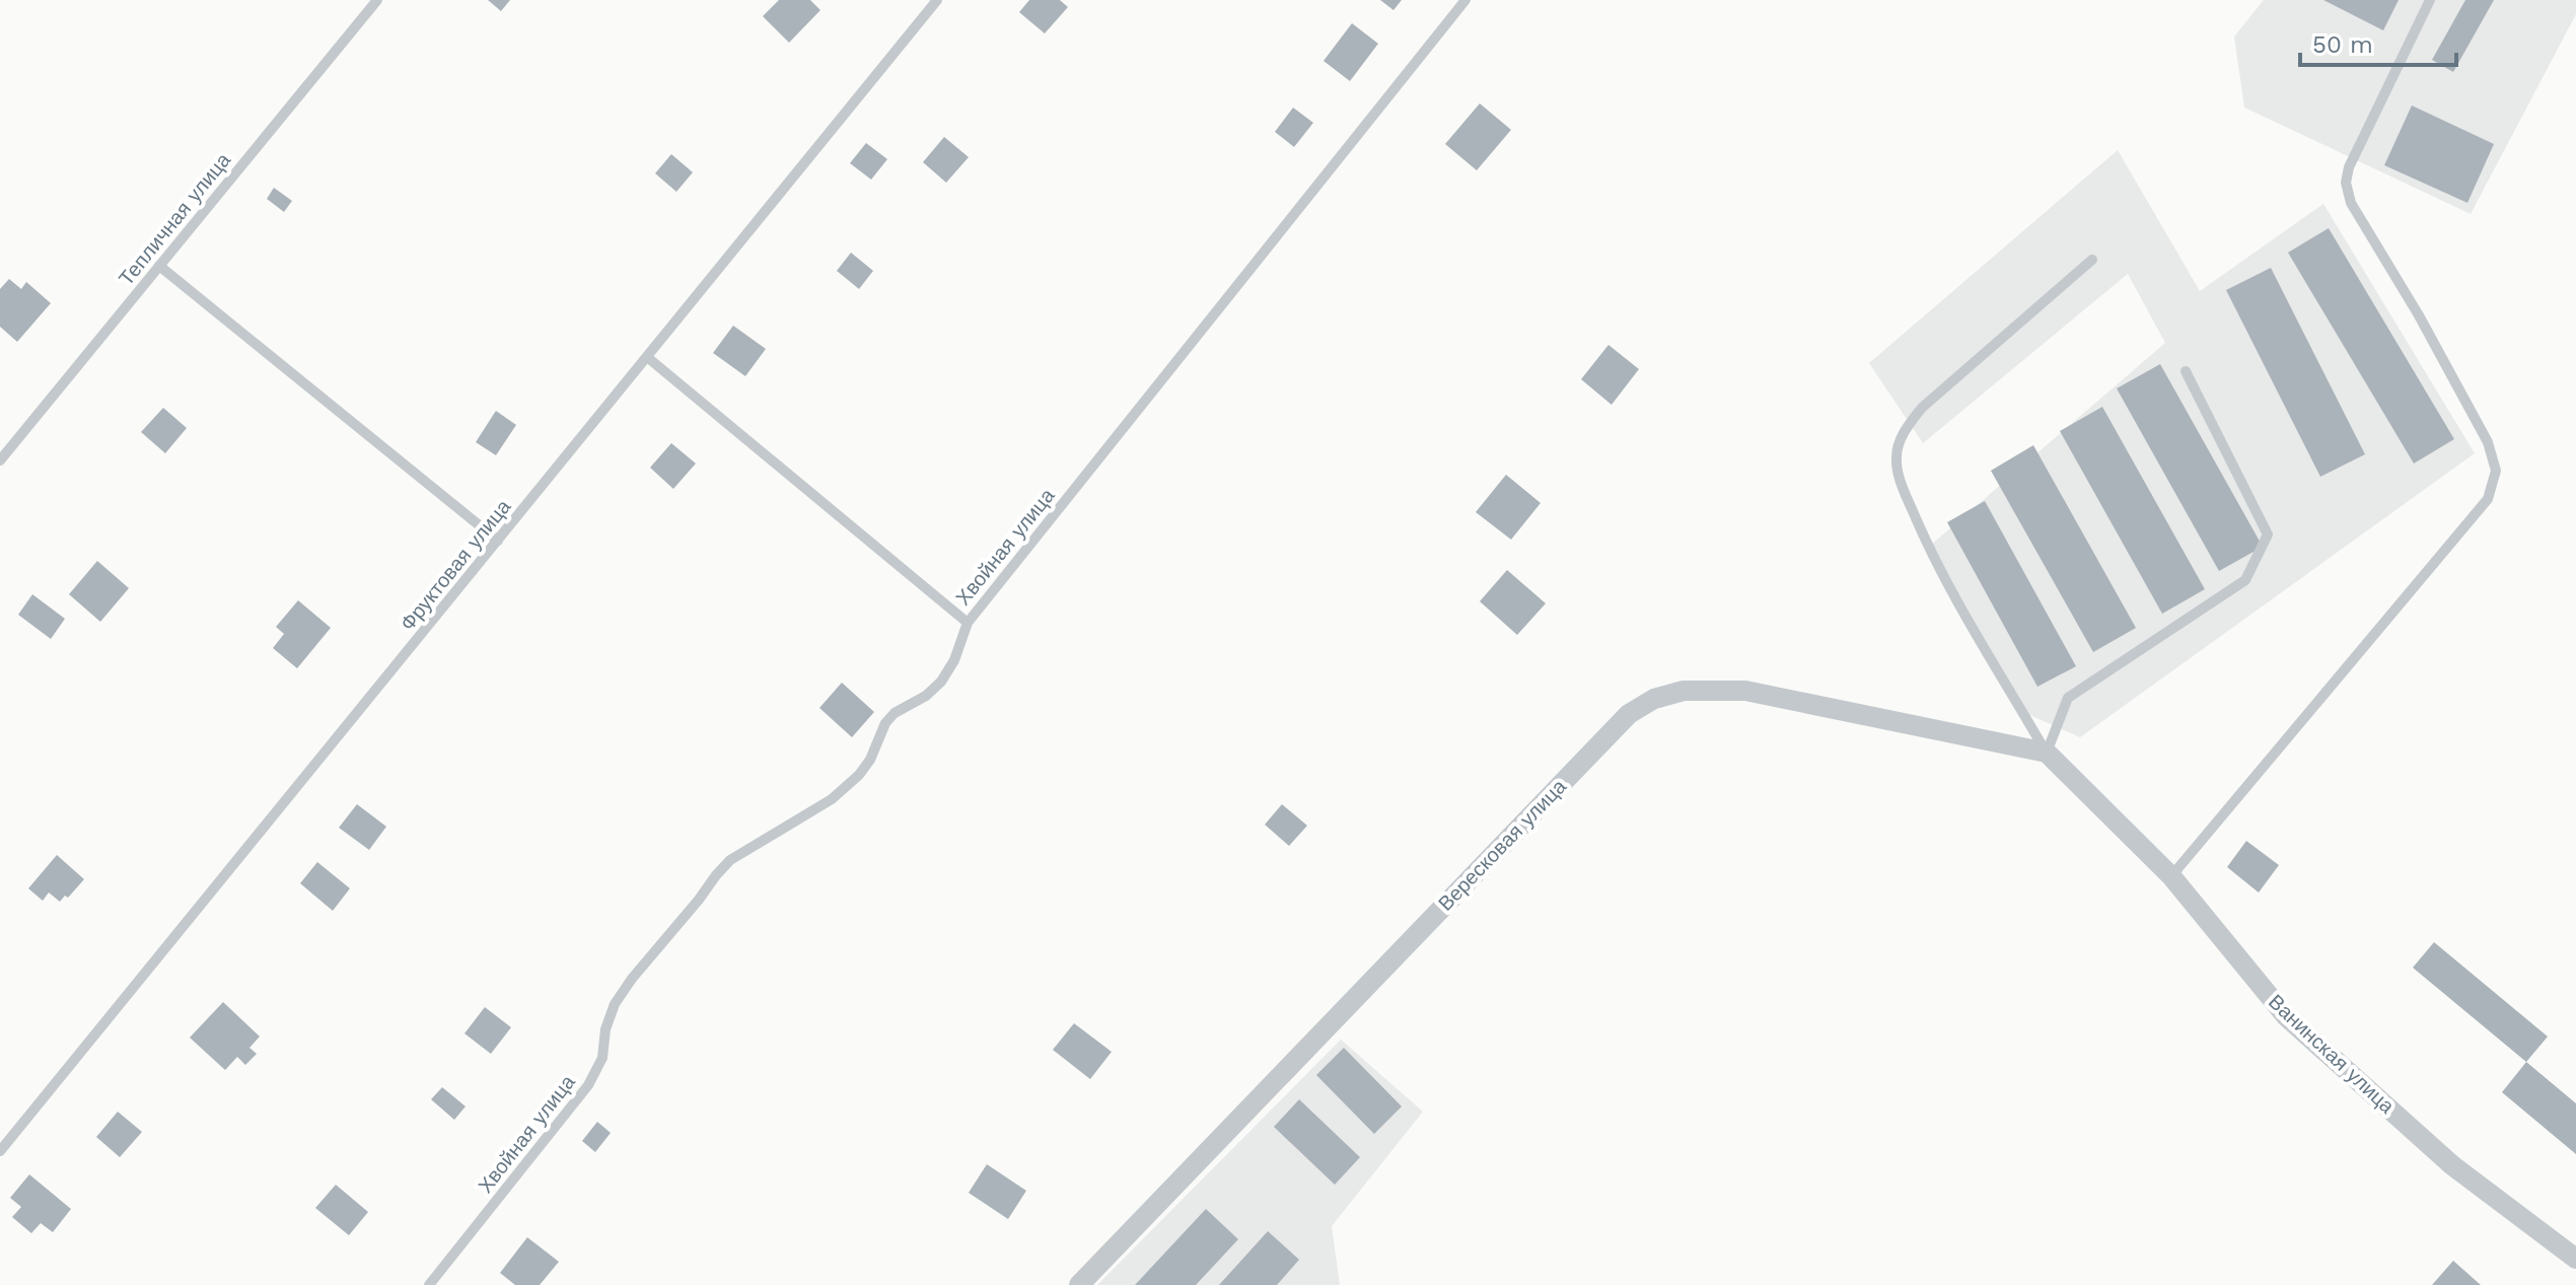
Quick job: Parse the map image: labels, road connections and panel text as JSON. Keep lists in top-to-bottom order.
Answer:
{
  "streets": {
    "street": ["Вересковая улица", "Ванинская улица"],
    "lane": ["Тепличная улица", "Хвойная улица", "Фруктовая улица"]
  },
  "crossings": [
    ["Вересковая улица", "Ванинская улица"]
  ],
  "scale_bar": "50 m"
}
